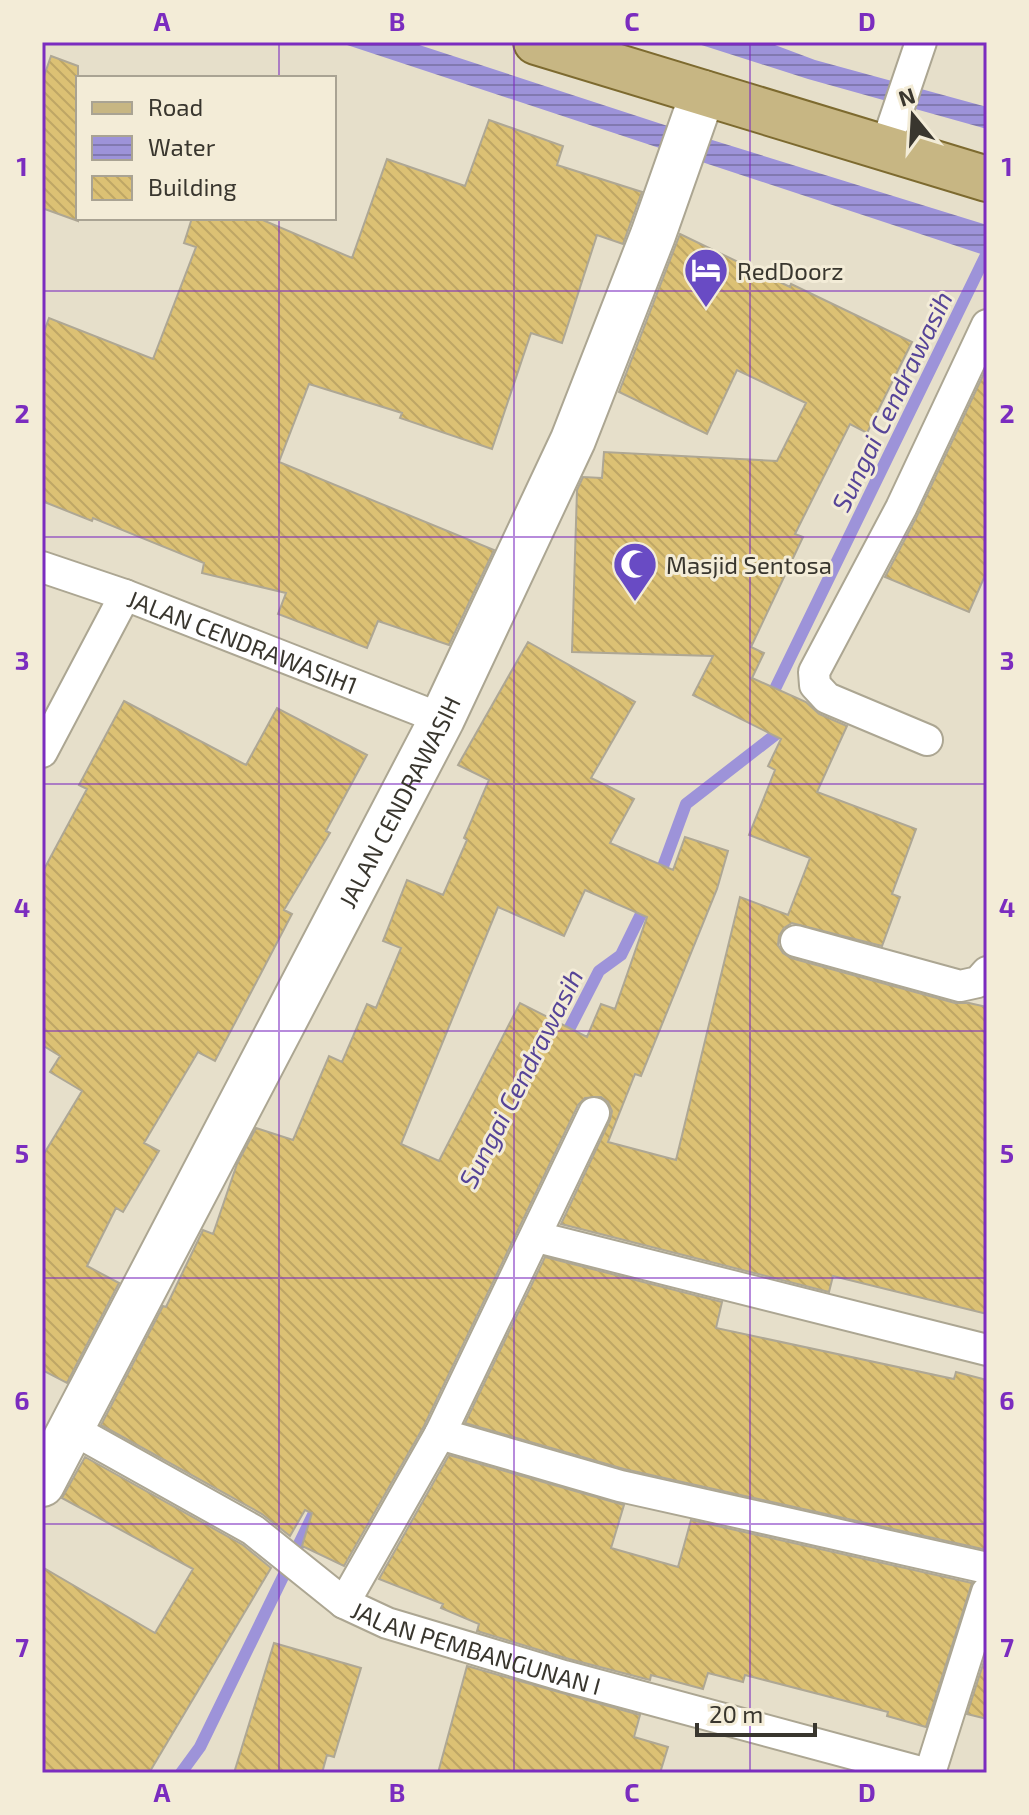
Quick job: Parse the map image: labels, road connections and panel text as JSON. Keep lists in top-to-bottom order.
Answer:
{
  "streets": {
    "street": ["JALAN CENDRAWASIH1", "JALAN CENDRAWASIH", "JALAN PEMBANGUNAN I"]
  },
  "crossings": [
    ["JALAN CENDRAWASIH1", "JALAN CENDRAWASIH"],
    ["JALAN CENDRAWASIH", "JALAN PEMBANGUNAN I"]
  ],
  "water": ["Sungai Cendrawasih"],
  "places": {
    "hotel": ["RedDoorz"],
    "mosque": ["Masjid Sentosa"]
  },
  "legend": ["Road", "Water", "Building"],
  "scale_bar": "20 m",
  "north": "top",
  "grid": {
    "columns": [
      "A",
      "B",
      "C",
      "D"
    ],
    "rows": [
      "1",
      "2",
      "3",
      "4",
      "5",
      "6",
      "7"
    ]
  }
}
